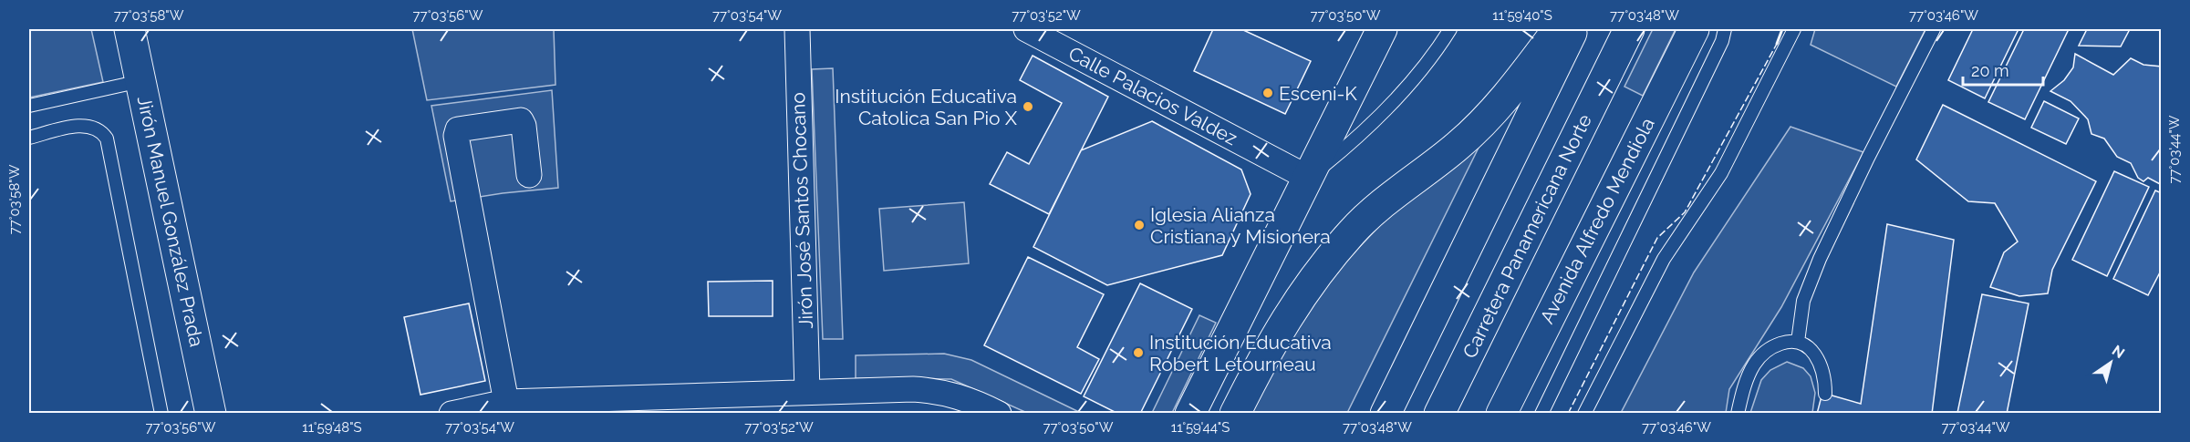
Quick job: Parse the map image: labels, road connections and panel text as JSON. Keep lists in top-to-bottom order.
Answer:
{
  "streets": {
    "main road": ["Avenida Alfredo Mendiola", "Jirón Manuel González Prada", "Carretera Panamericana Norte"],
    "street": ["Calle Palacios Valdez", "Jirón José Santos Chocano"]
  },
  "places": [
    "Esceni-K",
    "Institución Educativa Catolica San Pio X",
    "Iglesia Alianza Cristiana y Misionera",
    "Institución Educativa Robert Letourneau"
  ],
  "scale_bar": "20 m",
  "north": "top right",
  "coordinates": [
    "77°03'58\"W",
    "77°03'56\"W",
    "77°03'54\"W",
    "77°03'52\"W",
    "77°03'50\"W",
    "11°59'40\"S",
    "77°03'48\"W",
    "77°03'46\"W",
    "77°03'44\"W",
    "11°59'48\"S",
    "11°59'44\"S"
  ]
}
